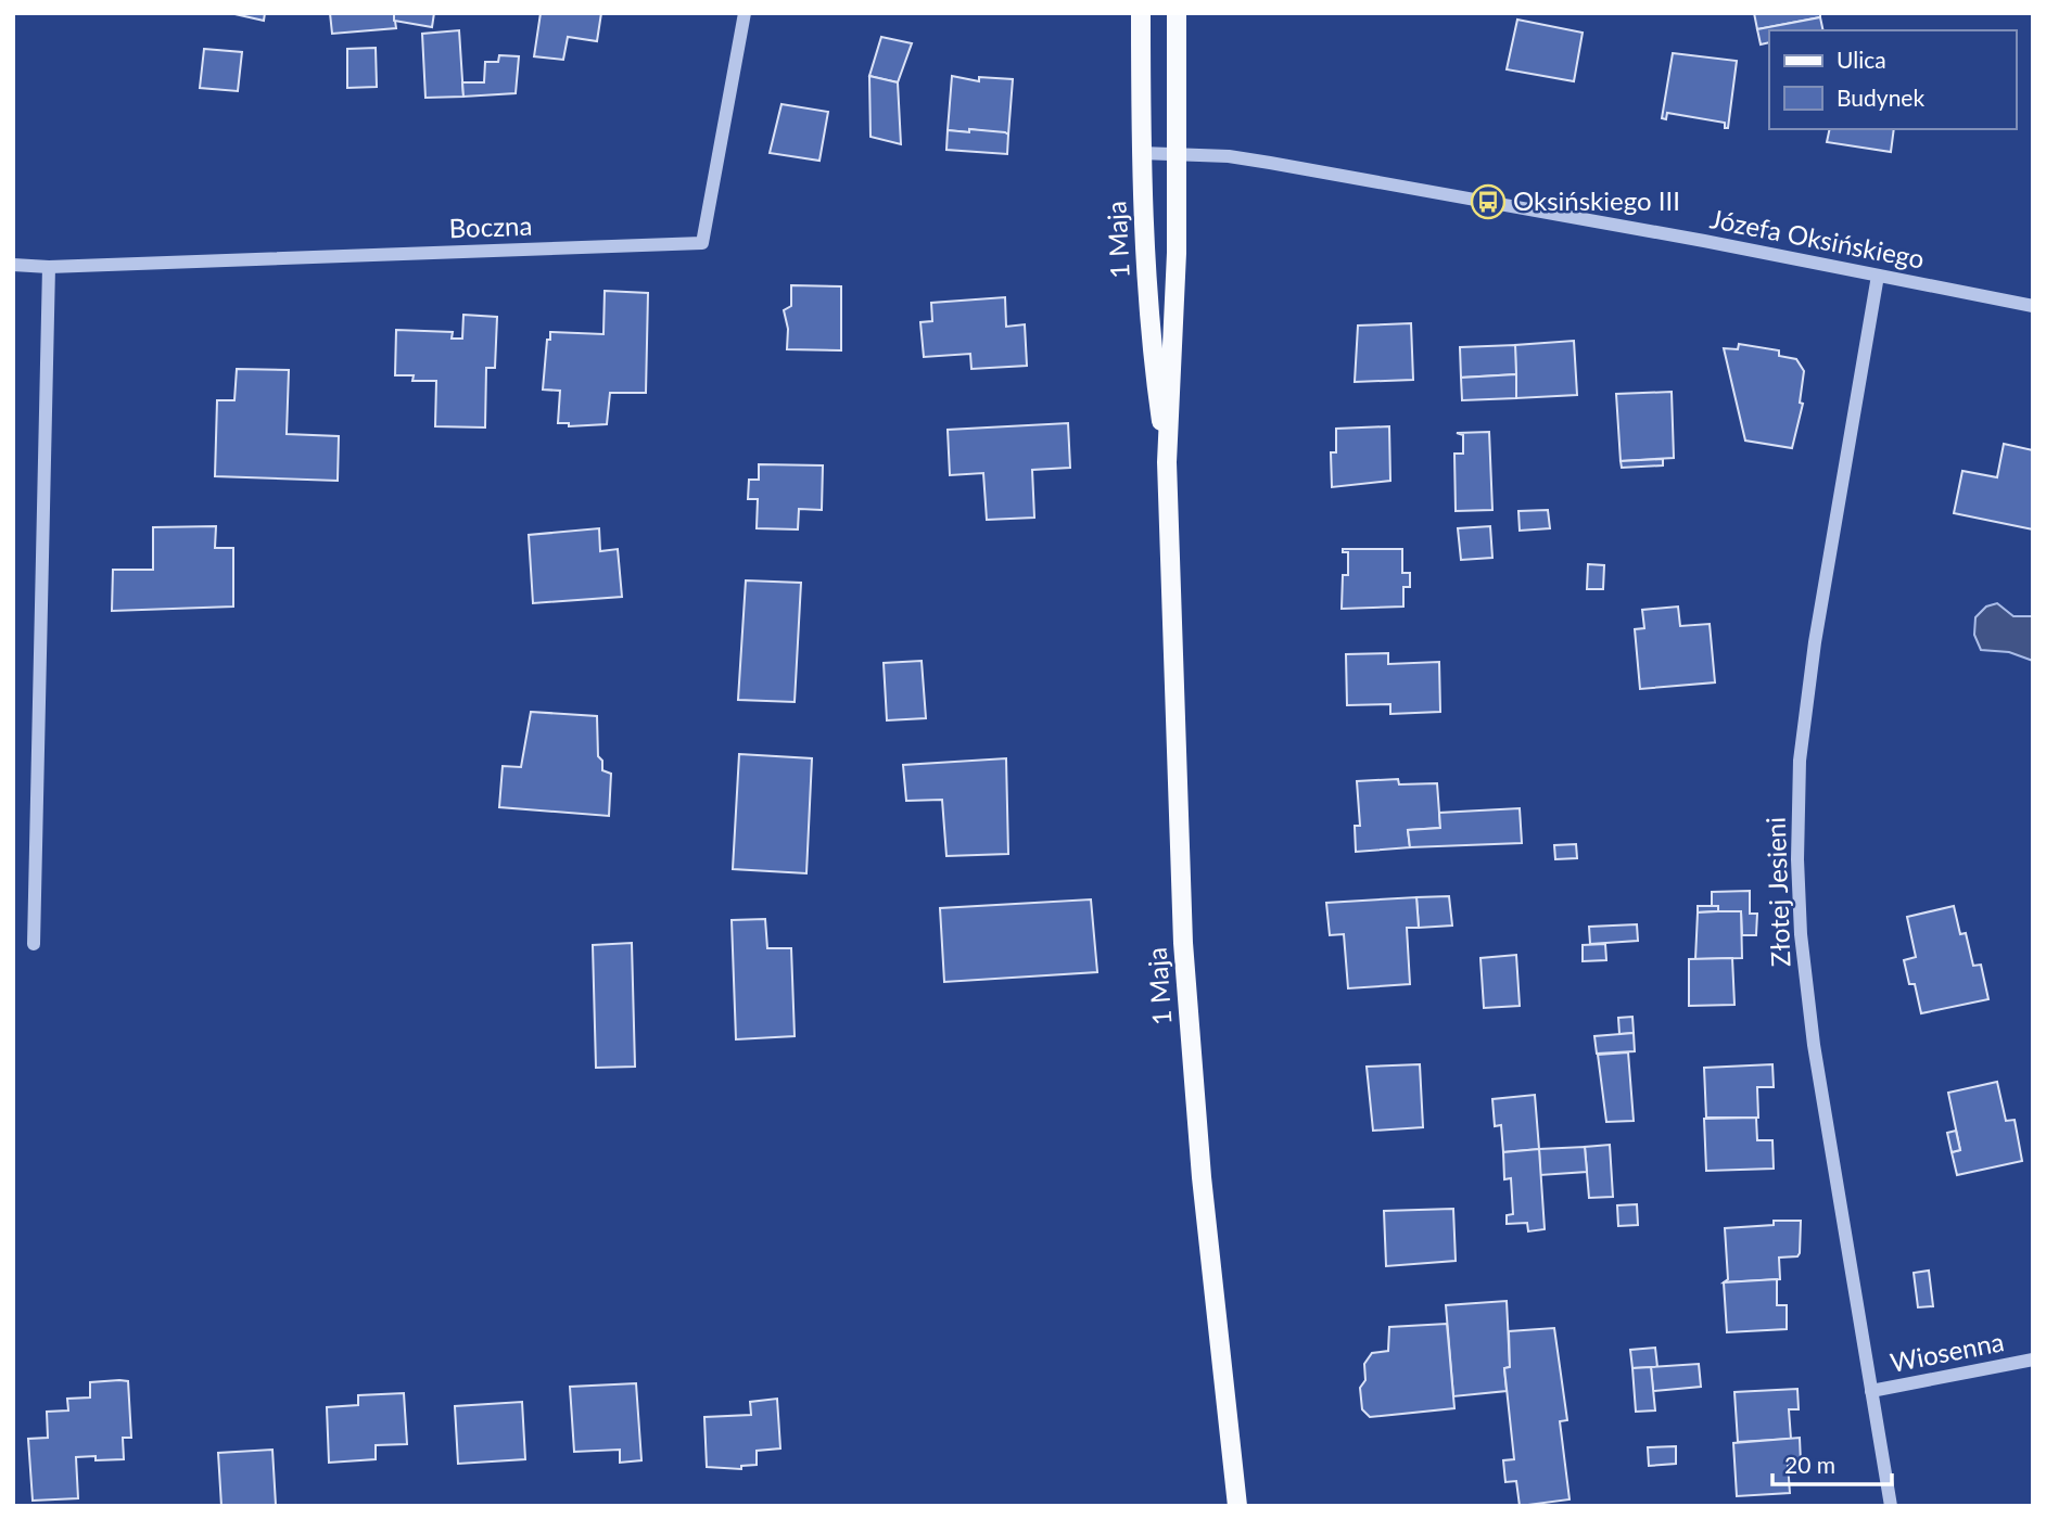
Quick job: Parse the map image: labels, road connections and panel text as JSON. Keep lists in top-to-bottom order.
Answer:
{
  "streets": {
    "main road": ["1 Maja"],
    "street": [
      "Boczna",
      "Józefa Oksińskiego",
      "Złotej Jesieni",
      "Wiosenna"
    ]
  },
  "crossings": [
    ["1 Maja", "Józefa Oksińskiego"],
    ["Józefa Oksińskiego", "Złotej Jesieni"],
    ["Złotej Jesieni", "Wiosenna"]
  ],
  "places": {
    "bus stop": ["Oksińskiego III"]
  },
  "legend": ["Ulica", "Budynek"],
  "scale_bar": "20 m"
}
